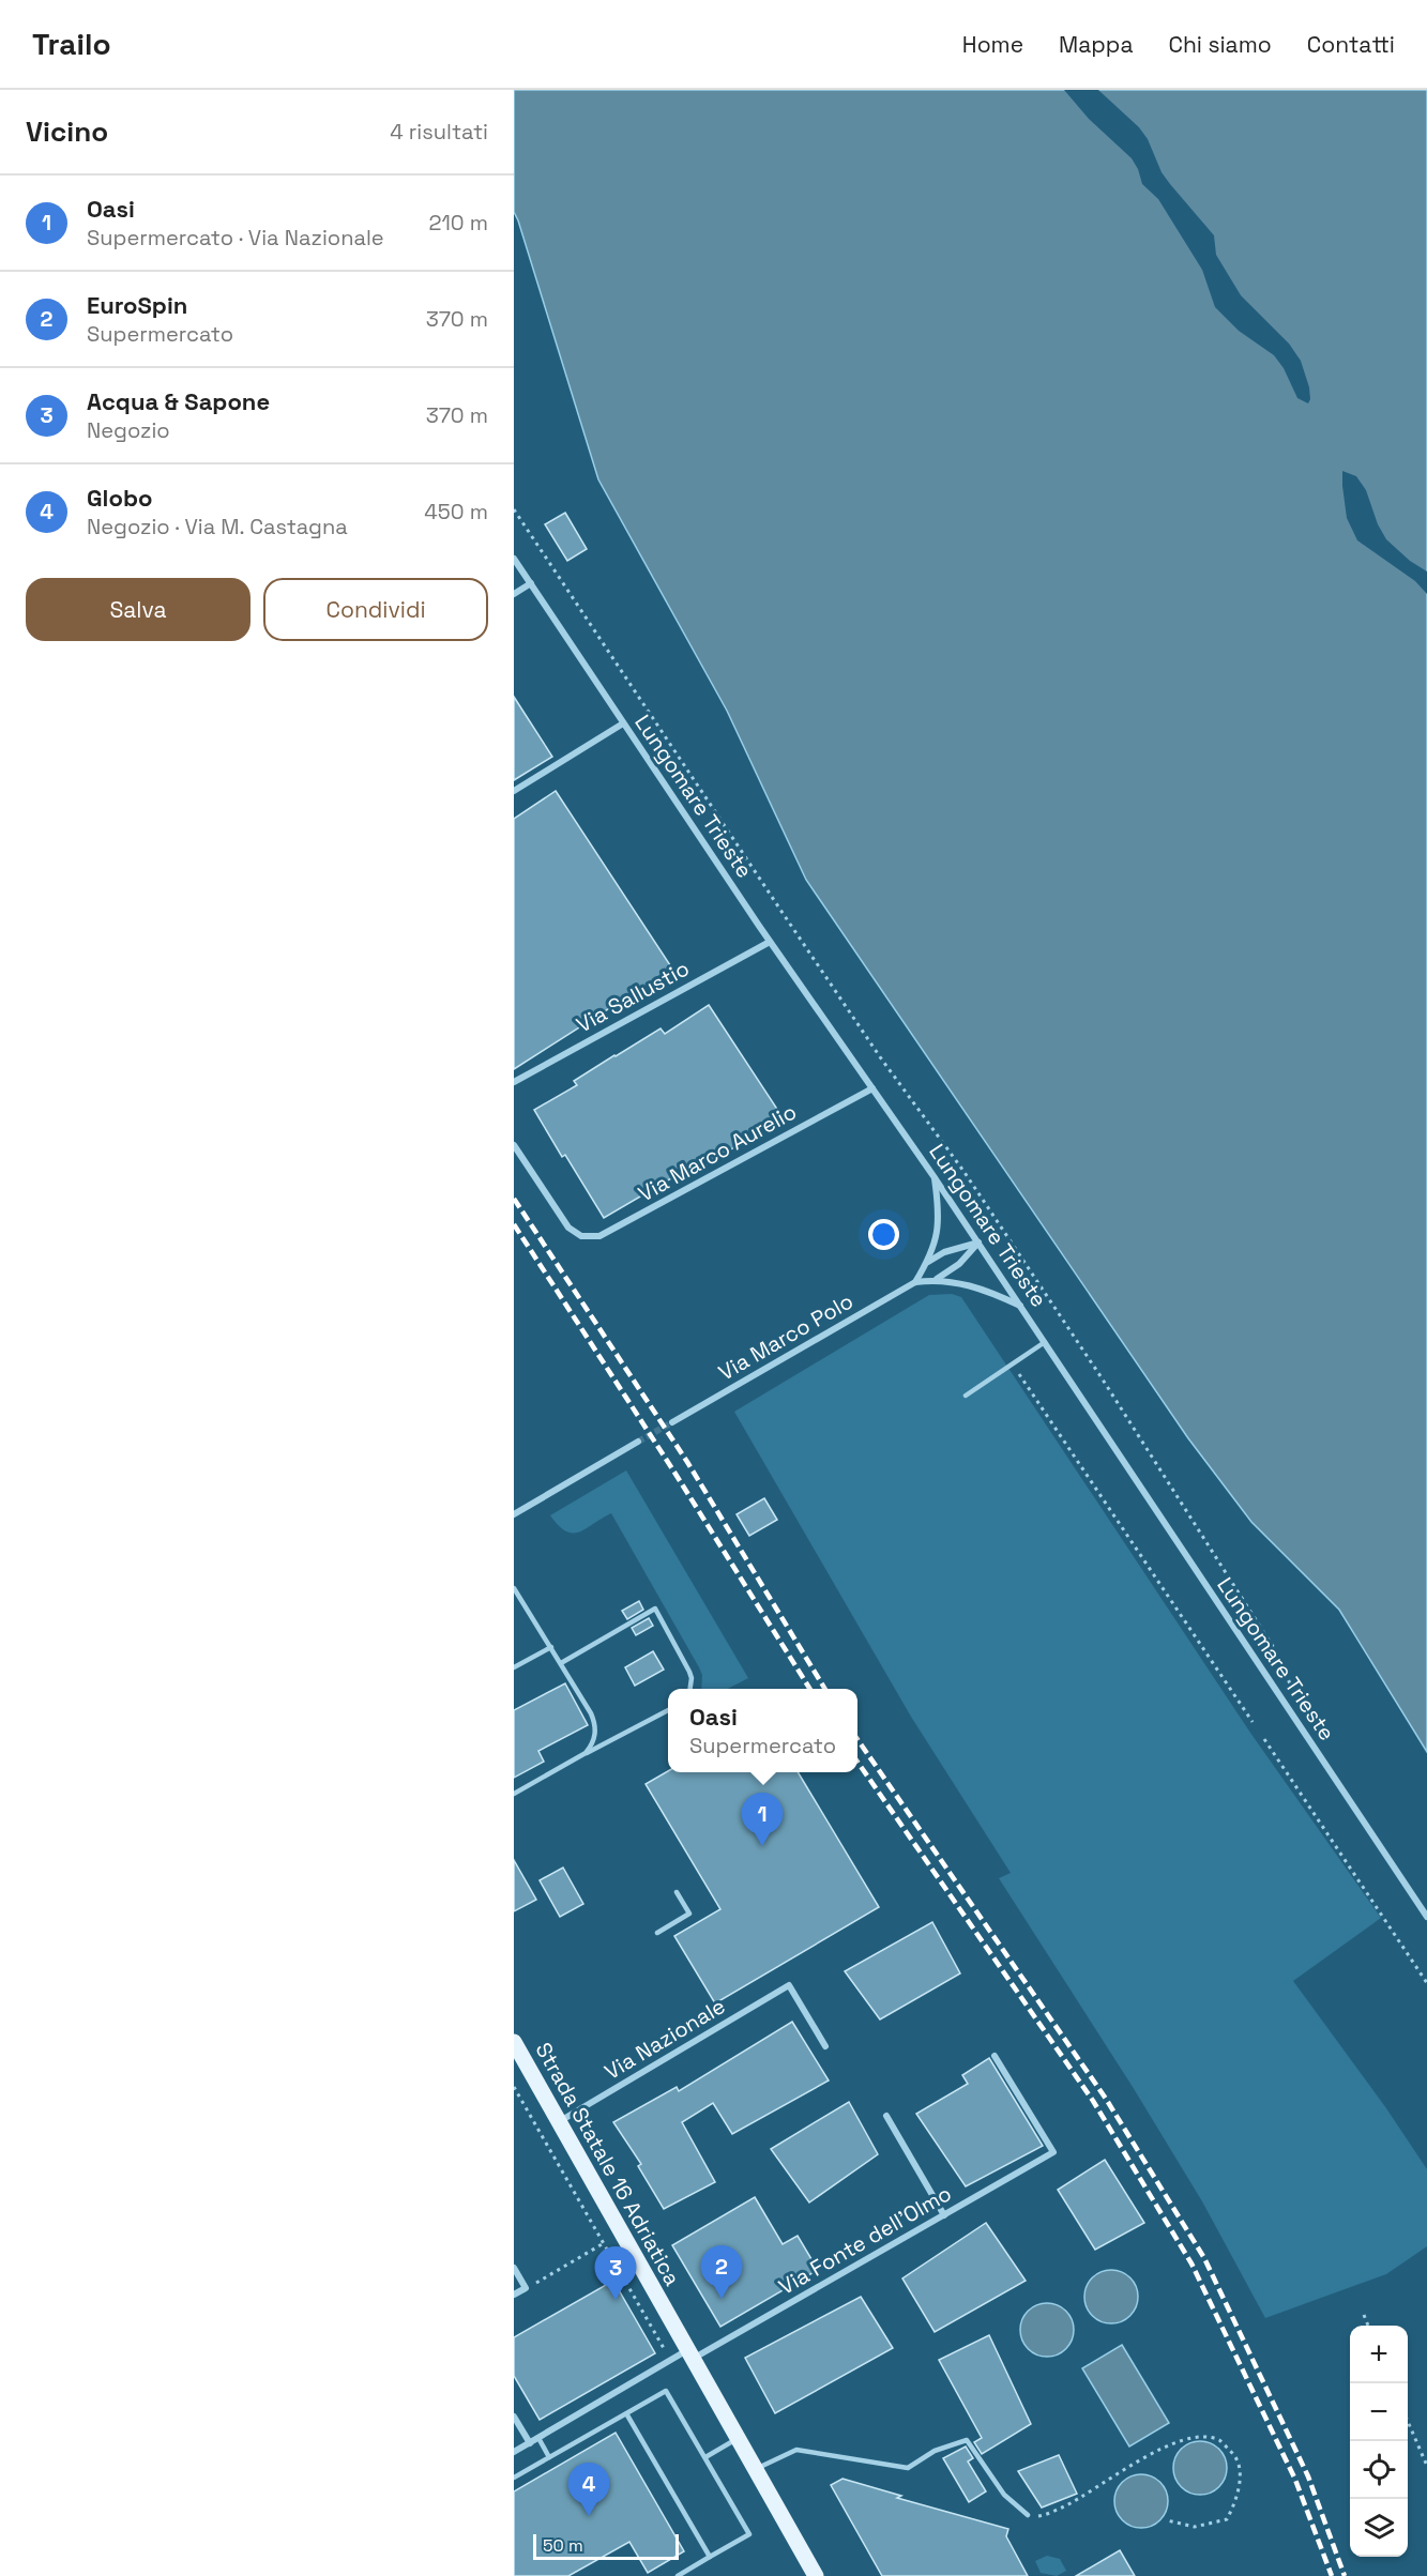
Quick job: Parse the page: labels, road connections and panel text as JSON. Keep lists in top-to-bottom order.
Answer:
{
  "streets": {
    "main road": ["Strada Statale 16 Adriatica"],
    "street": [
      "Lungomare Trieste",
      "Via Sallustio",
      "Via Marco Aurelio",
      "Via Marco Polo",
      "Via Nazionale",
      "Via Fonte dell'Olmo"
    ]
  },
  "crossings": [
    ["Lungomare Trieste", "Via Sallustio"],
    ["Lungomare Trieste", "Via Marco Aurelio"],
    ["Lungomare Trieste", "Via Marco Polo"],
    ["Via Nazionale", "Strada Statale 16 Adriatica"],
    ["Strada Statale 16 Adriatica", "Via Fonte dell'Olmo"]
  ],
  "scale_bar": "50 m",
  "page": {
    "header": "Trailo",
    "nav": [
      "Home",
      "Mappa",
      "Chi siamo",
      "Contatti"
    ],
    "heading": ["Vicino", "4 risultati"],
    "list": [
      {
        "mark": "1",
        "name": "Oasi",
        "note": "Supermercato · Via Nazionale",
        "value": "210 m"
      },
      {
        "mark": "2",
        "name": "EuroSpin",
        "note": "Supermercato",
        "value": "370 m"
      },
      {
        "mark": "3",
        "name": "Acqua & Sapone",
        "note": "Negozio",
        "value": "370 m"
      },
      {
        "mark": "4",
        "name": "Globo",
        "note": "Negozio · Via M. Castagna",
        "value": "450 m"
      }
    ],
    "buttons": ["Salva", "Condividi"],
    "popup": ["Oasi", "Supermercato"],
    "pins": [
      "1",
      "2",
      "3",
      "4"
    ],
    "map_buttons": ["+", "−"],
    "scale": "50 m"
  }
}
